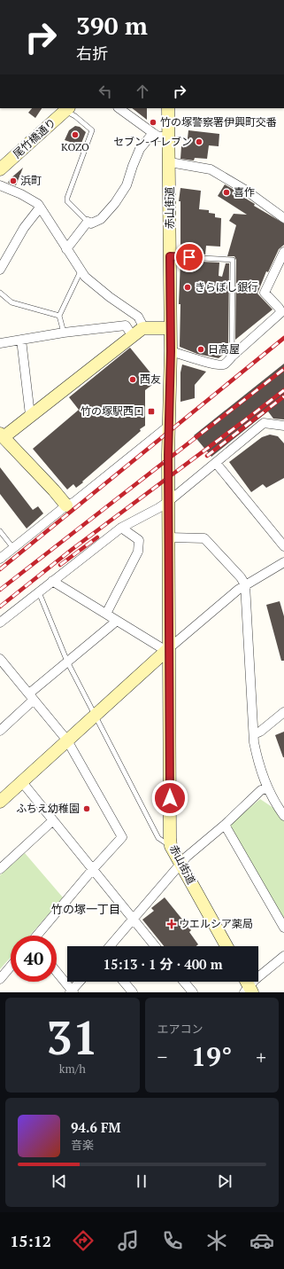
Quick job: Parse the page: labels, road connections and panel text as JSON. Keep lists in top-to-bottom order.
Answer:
{
  "streets": {
    "street": ["尾竹橋通り", "赤山街道"]
  },
  "districts": ["竹の塚一丁目"],
  "places": {
    "other": [
      "竹の塚警察署伊興町交番",
      "KOZO",
      "セブン-イレブン",
      "浜町",
      "喜作",
      "きらぼし銀行",
      "日高屋",
      "西友",
      "ふちえ幼稚園"
    ],
    "transit": ["竹の塚駅西口"],
    "health": ["ウエルシア薬局"]
  },
  "page": {
    "turn": ["390 m", "右折"],
    "limit": "40",
    "trip": "15:13 · 1 分 · 400 m",
    "tile": [
      ["31", "km/h"],
      "エアコン"
    ],
    "heat": ["−", "19°", "+"],
    "song": ["94.6 FM", "音楽"],
    "tabs": "15:12"
  }
}
